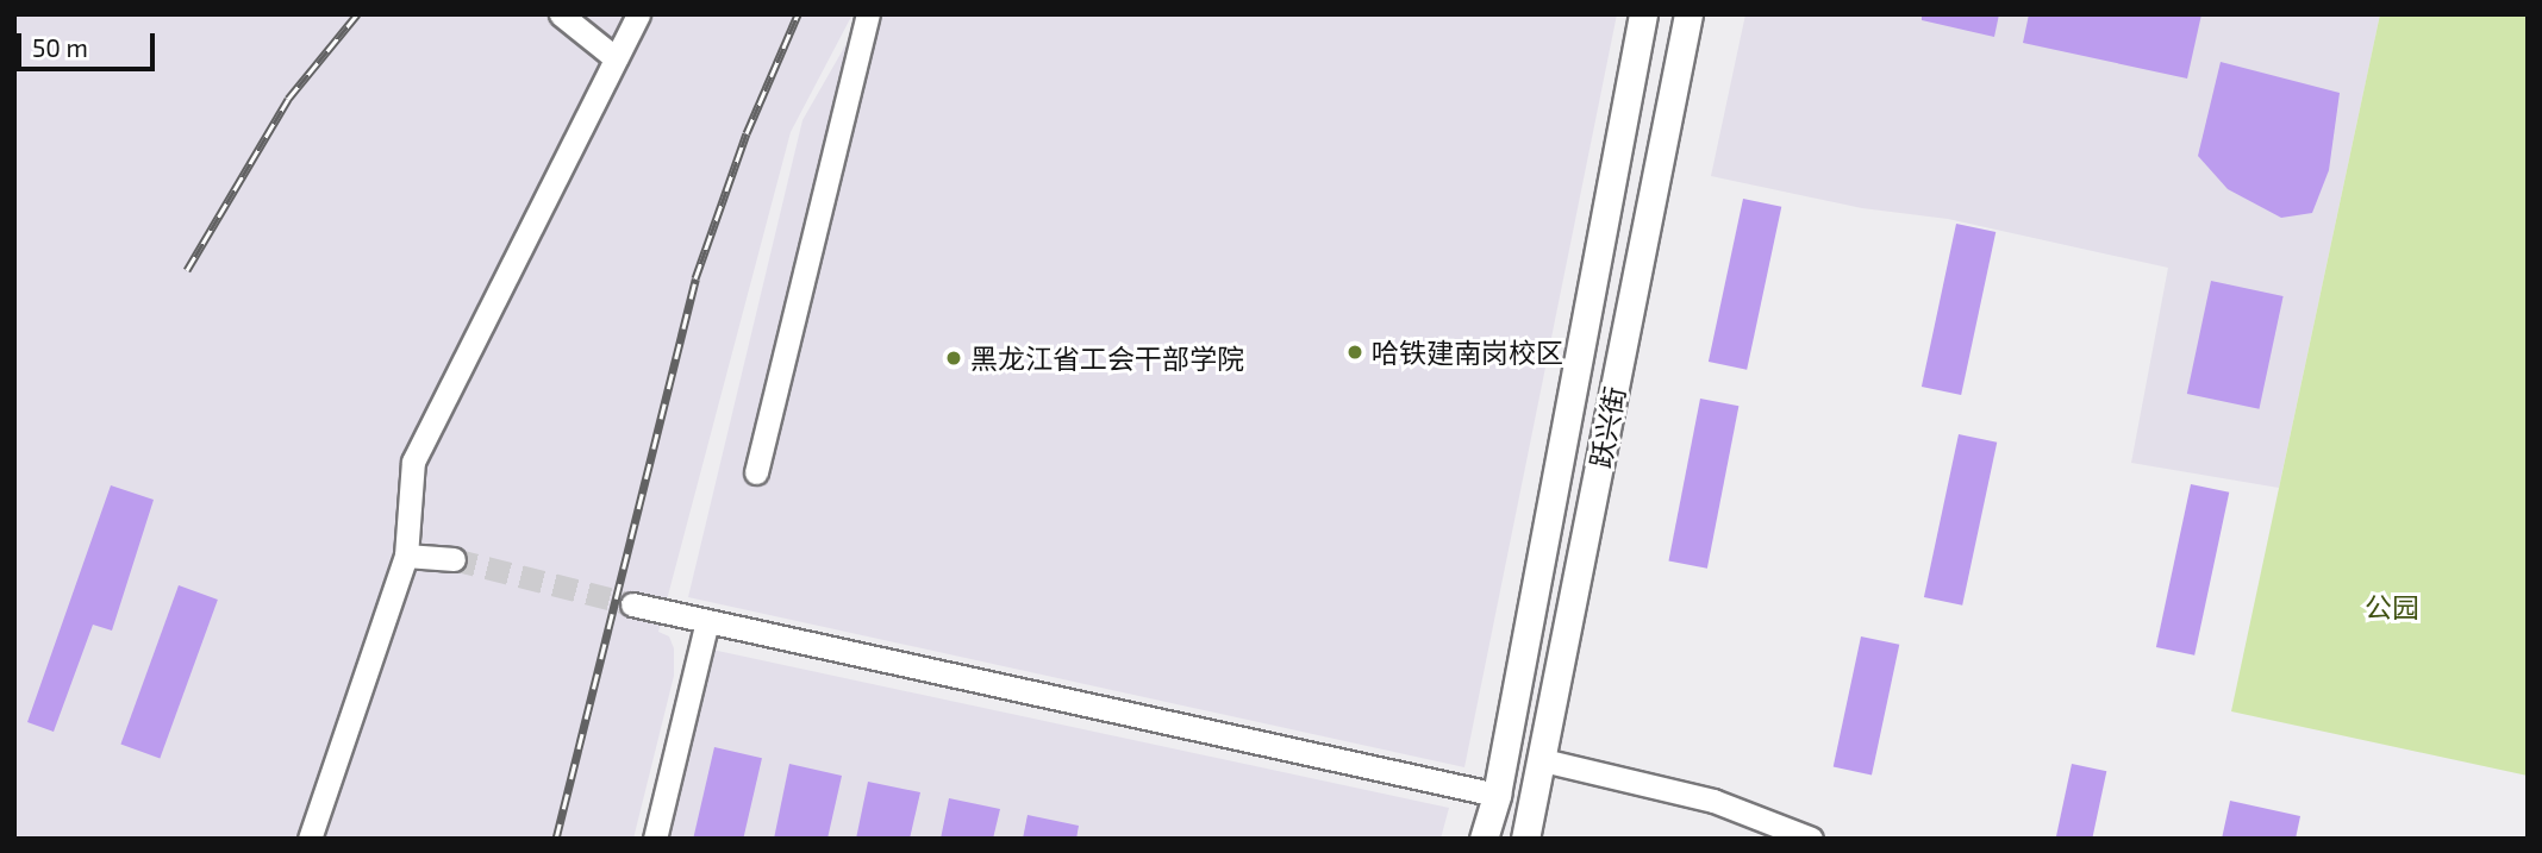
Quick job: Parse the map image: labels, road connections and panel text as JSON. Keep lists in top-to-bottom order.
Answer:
{
  "streets": {
    "main road": ["跃兴街"]
  },
  "parks": ["公园"],
  "places": ["哈铁建南岗校区", "黑龙江省工会干部学院"],
  "scale_bar": "50 m"
}
